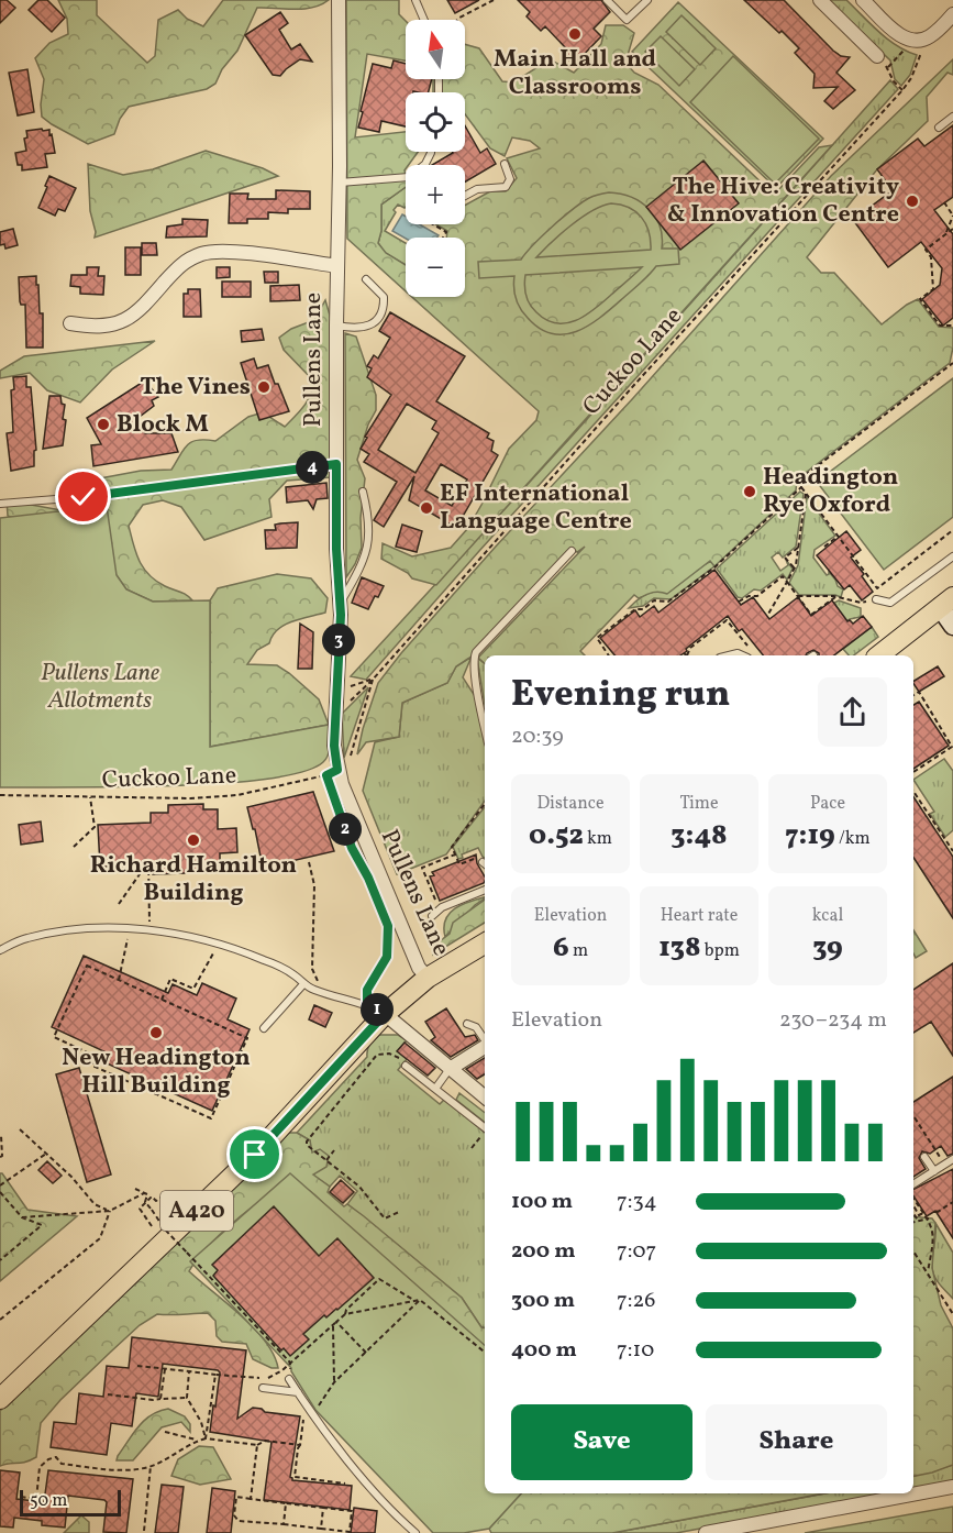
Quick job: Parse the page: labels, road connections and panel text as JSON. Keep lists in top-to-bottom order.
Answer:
{
  "streets": {
    "main road": ["A420"],
    "street": ["Pullens Lane"],
    "path": ["Cuckoo Lane"]
  },
  "crossings": [
    ["Pullens Lane", "Cuckoo Lane"],
    ["Pullens Lane", "A420"]
  ],
  "parks": ["Pullens Lane Allotments"],
  "places": [
    "Main Hall and Classrooms",
    "The Hive: Creativity & Innovation Centre",
    "The Vines",
    "Block M",
    "Headington Rye Oxford",
    "EF International Language Centre",
    "Richard Hamilton Building",
    "New Headington Hill Building"
  ],
  "scale_bar": "50 m",
  "north": "top",
  "page": {
    "map_buttons": ["+", "−"],
    "pins": [
      "4",
      "3",
      "2",
      "1"
    ],
    "heading": ["Evening run", "20:39"],
    "stats": [
      ["Distance", "0.52 km"],
      ["Time", "3:48"],
      ["Pace", "7:19 /km"],
      ["Elevation", "6 m"],
      ["Heart rate", "138 bpm"],
      ["kcal", "39"]
    ],
    "chart": ["Elevation", "230–234 m"],
    "list": [
      {
        "name": "100 m",
        "note": "7:34"
      },
      {
        "name": "200 m",
        "note": "7:07"
      },
      {
        "name": "300 m",
        "note": "7:26"
      },
      {
        "name": "400 m",
        "note": "7:10"
      }
    ],
    "buttons": ["Save", "Share"],
    "scale": "50 m"
  }
}
